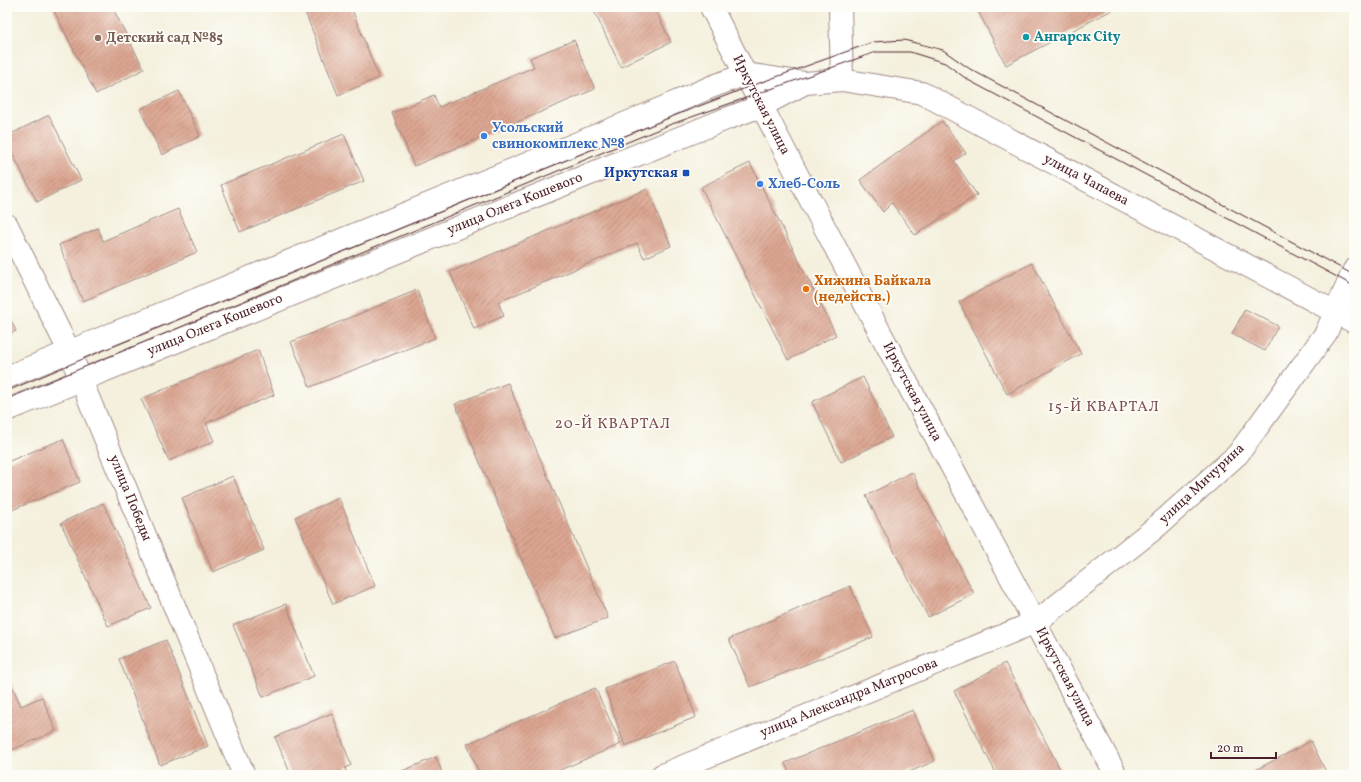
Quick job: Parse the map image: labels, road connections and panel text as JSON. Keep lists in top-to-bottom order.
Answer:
{
  "streets": {
    "street": [
      "Иркутская улица",
      "улица Чапаева",
      "улица Олега Кошевого",
      "улица Мичурина",
      "улица Победы",
      "улица Александра Матросова"
    ]
  },
  "crossings": [
    ["Иркутская улица", "улица Олега Кошевого"],
    ["Иркутская улица", "улица Мичурина"],
    ["Иркутская улица", "улица Александра Матросова"],
    ["улица Чапаева", "улица Олега Кошевого"],
    ["улица Чапаева", "улица Мичурина"],
    ["улица Олега Кошевого", "улица Победы"],
    ["улица Мичурина", "улица Александра Матросова"]
  ],
  "districts": ["15-Й КВАРТАЛ", "20-Й КВАРТАЛ"],
  "places": {
    "other": [
      "Ангарск City",
      "Детский сад №85",
      "Усольский свинокомплекс №8",
      "Хлеб-Соль",
      "Хижина Байкала (недейств.)"
    ],
    "transit": ["Иркутская"]
  },
  "scale_bar": "20 m"
}
